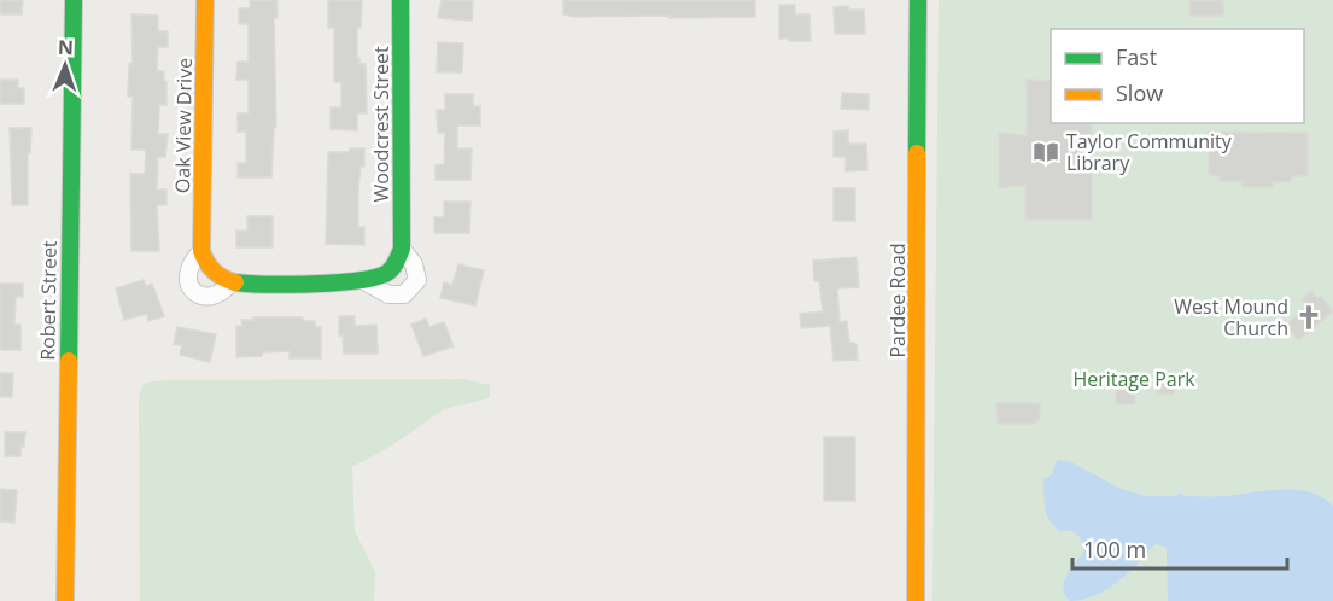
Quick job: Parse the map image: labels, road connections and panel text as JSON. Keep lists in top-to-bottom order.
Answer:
{
  "streets": {
    "street": [
      "Woodcrest Street",
      "Oak View Drive",
      "Robert Street",
      "Pardee Road"
    ]
  },
  "crossings": [
    ["Woodcrest Street", "Oak View Drive"]
  ],
  "parks": ["Heritage Park"],
  "places": {
    "library": ["Taylor Community Library"],
    "church": ["West Mound Church"]
  },
  "legend": ["Fast", "Slow"],
  "scale_bar": "100 m",
  "north": "top"
}
